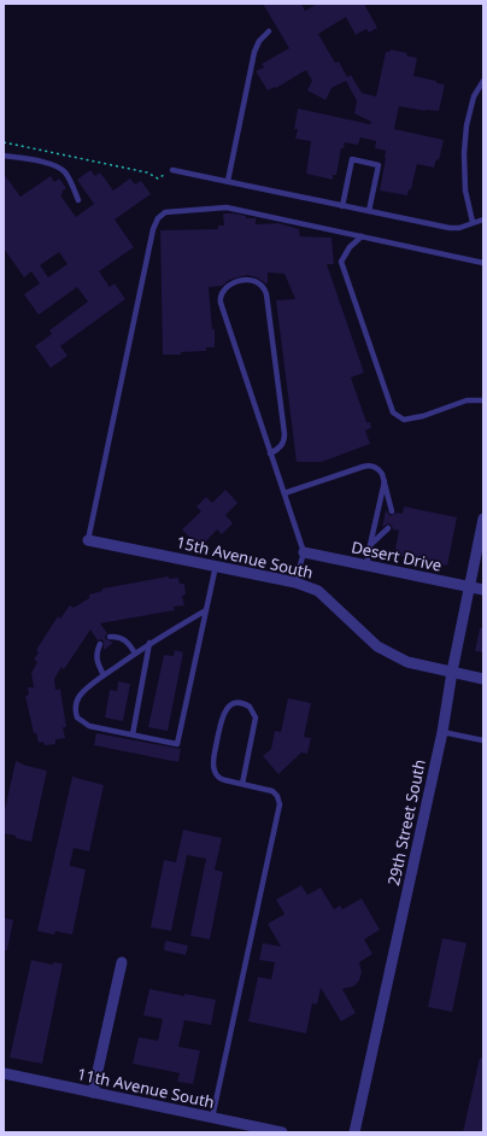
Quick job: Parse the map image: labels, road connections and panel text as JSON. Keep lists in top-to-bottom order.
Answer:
{
  "streets": {
    "street": [
      "Desert Drive",
      "15th Avenue South",
      "29th Street South",
      "11th Avenue South"
    ]
  },
  "crossings": [
    ["Desert Drive", "29th Street South"],
    ["15th Avenue South", "29th Street South"]
  ]
}
